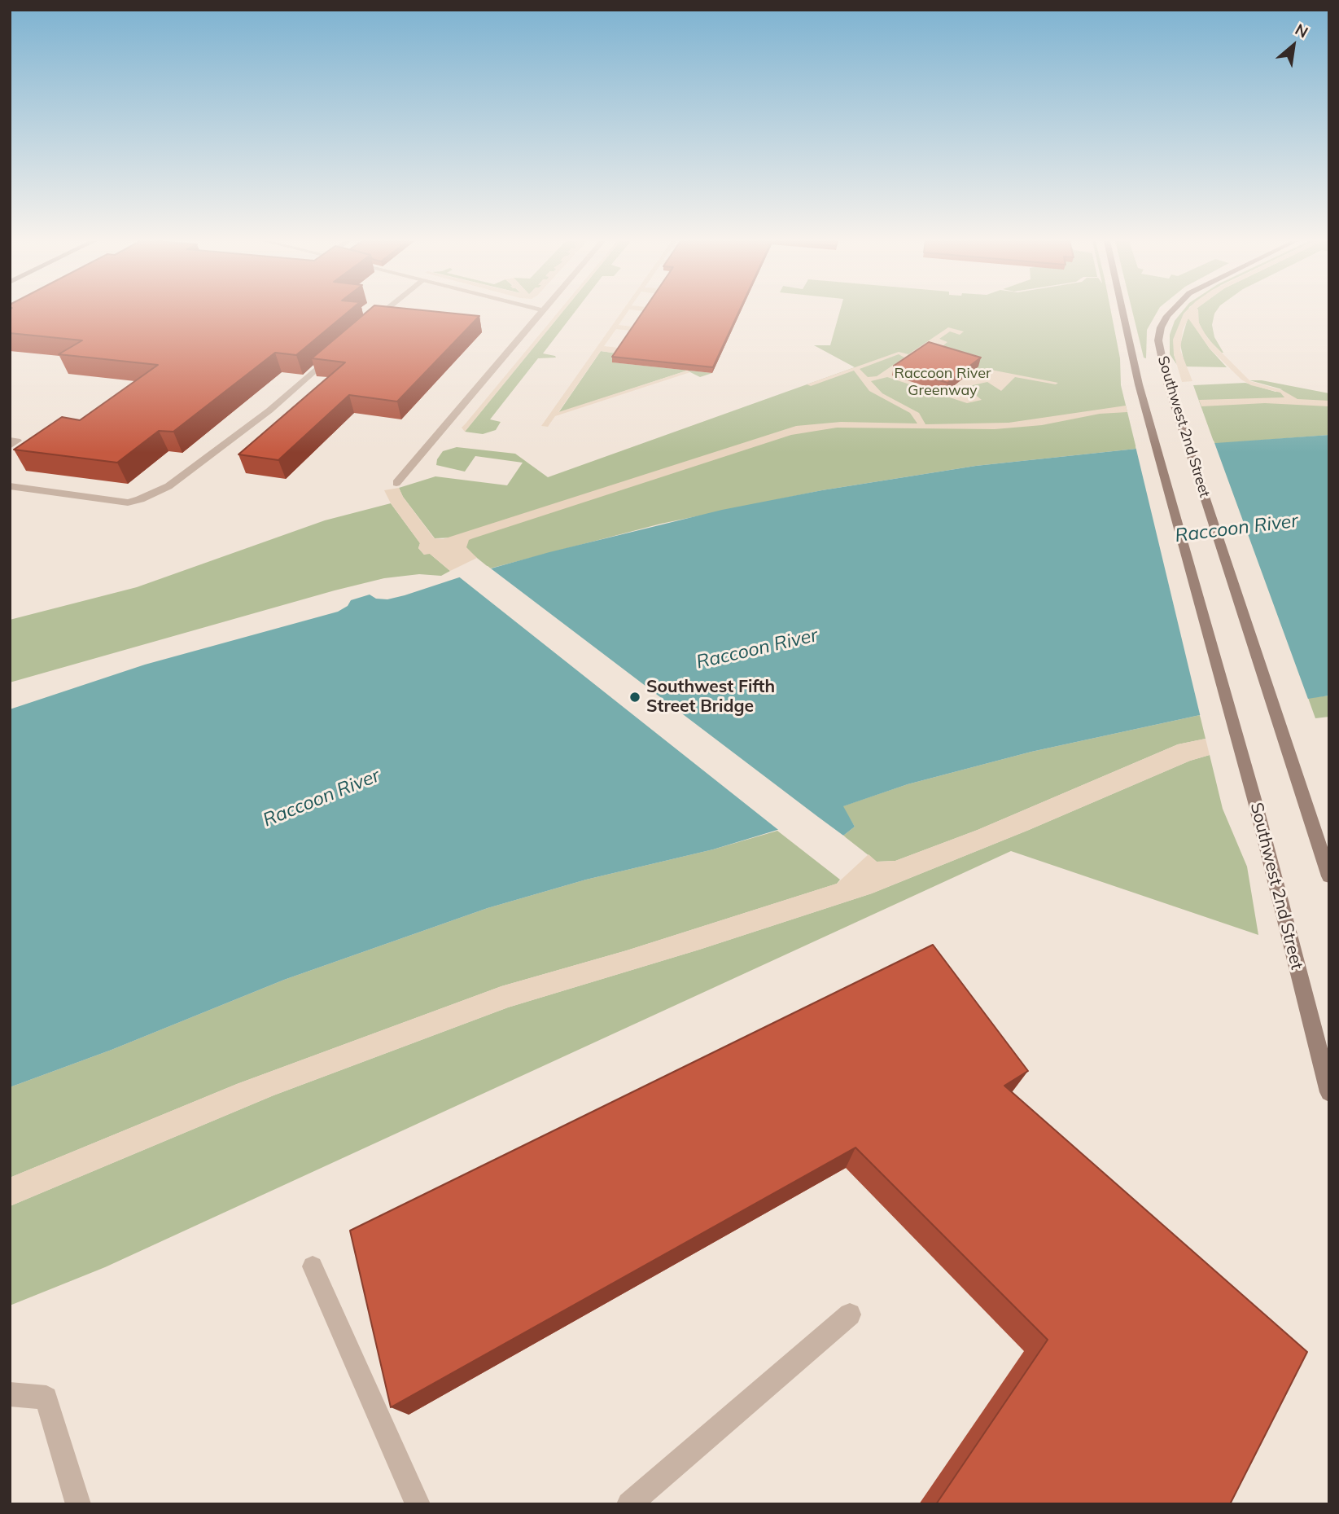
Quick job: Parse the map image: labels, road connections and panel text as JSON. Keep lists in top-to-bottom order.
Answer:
{
  "streets": {
    "main road": ["Southwest 2nd Street"]
  },
  "water": ["Raccoon River"],
  "parks": ["Raccoon River Greenway"],
  "places": ["Southwest Fifth Street Bridge"],
  "north": "top right"
}
